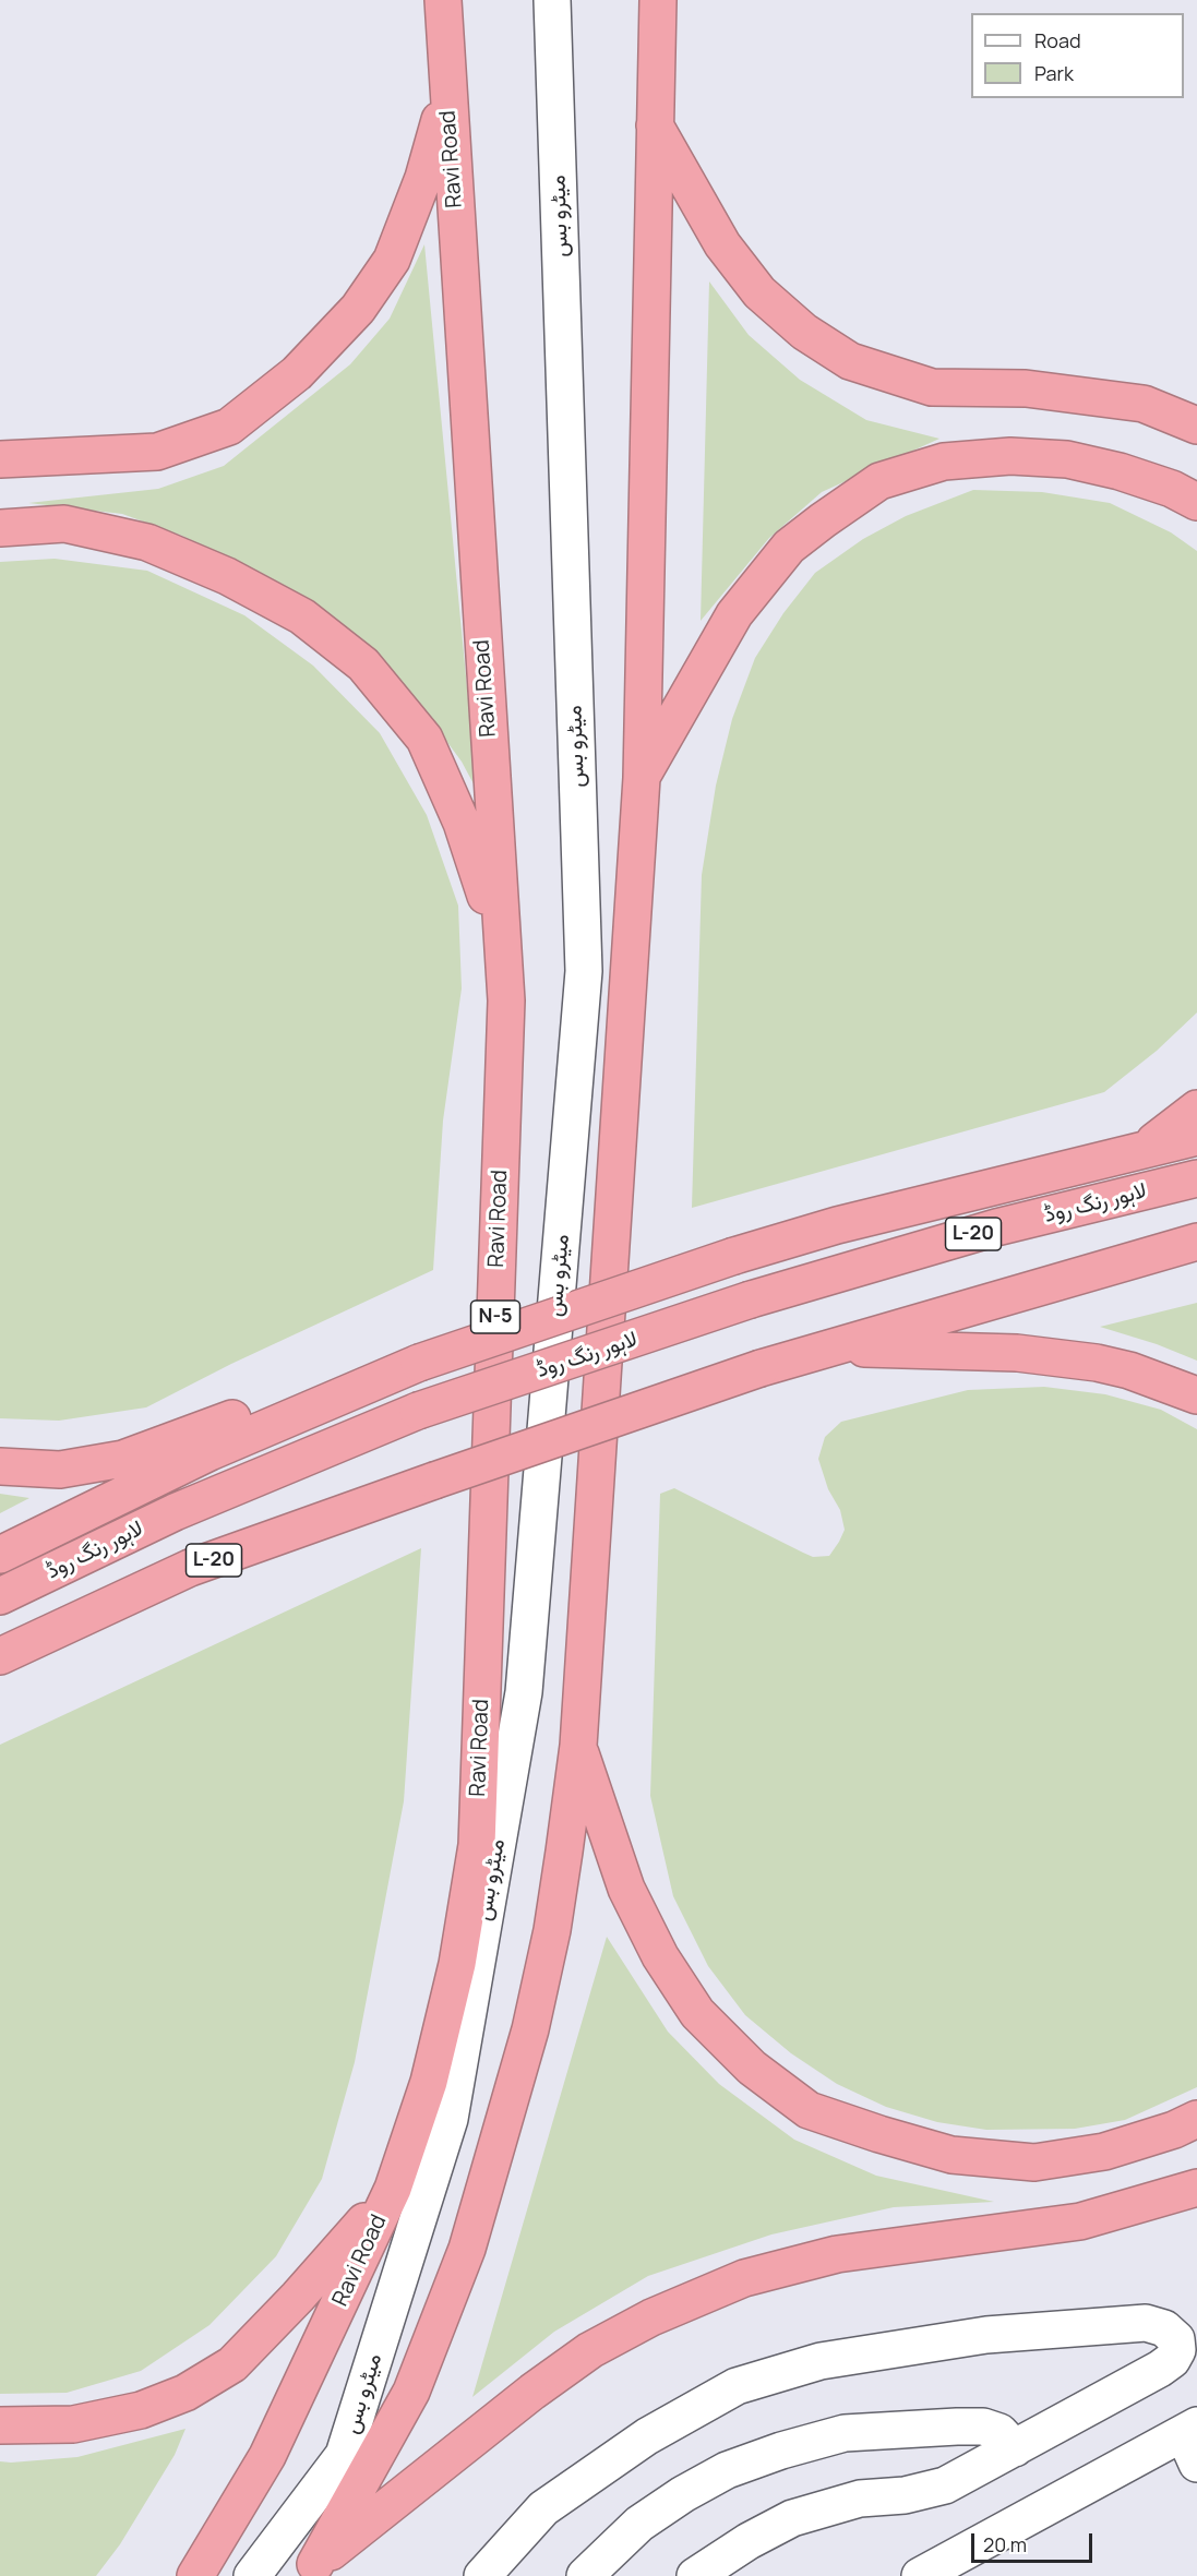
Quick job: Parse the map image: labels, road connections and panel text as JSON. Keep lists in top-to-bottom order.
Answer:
{
  "streets": {
    "highway": [
      "Ravi Road",
      "لاہور رنگ روڈ",
      "L-20",
      "N-5"
    ],
    "street": ["میٹرو بس"]
  },
  "legend": ["Road", "Park"],
  "scale_bar": "20 m"
}
